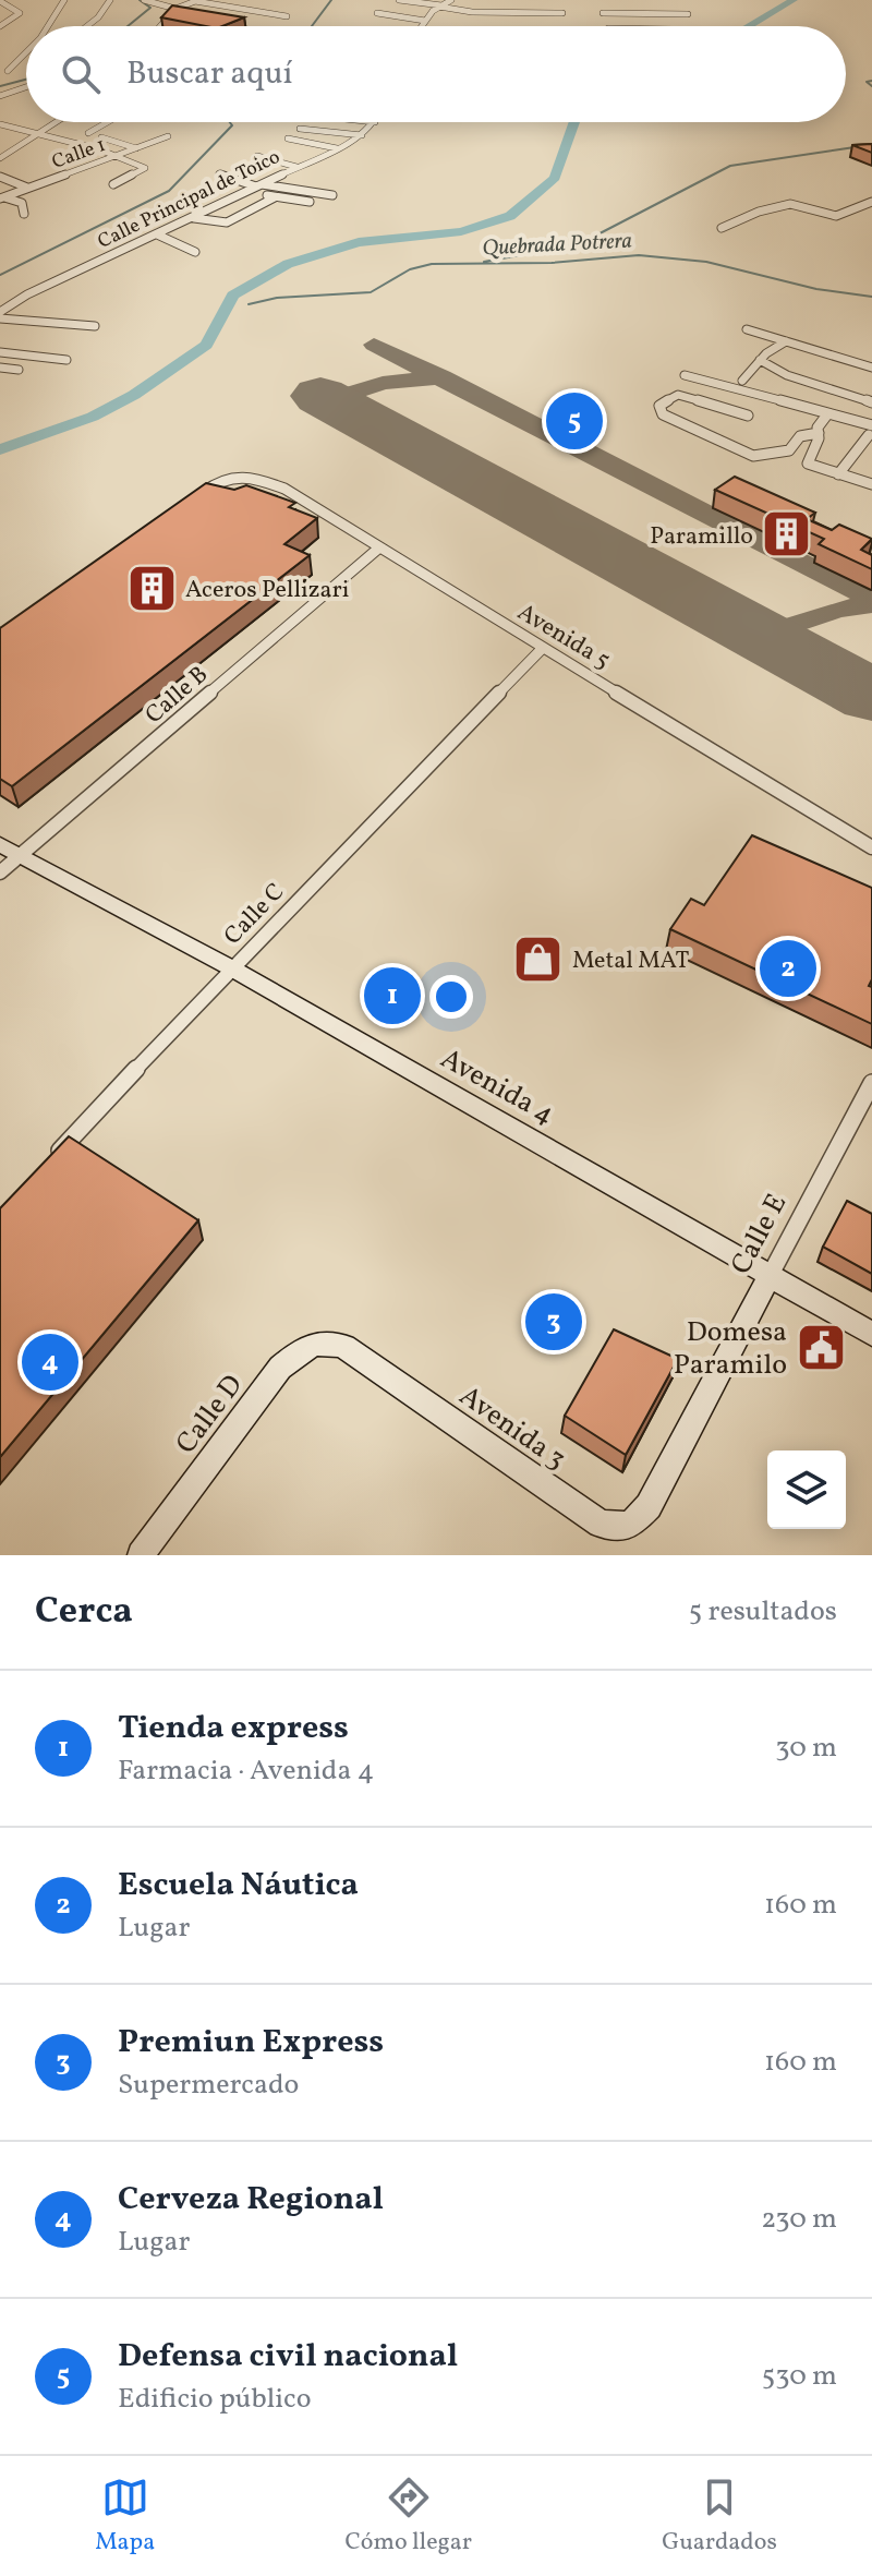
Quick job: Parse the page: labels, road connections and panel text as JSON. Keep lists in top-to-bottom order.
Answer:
{
  "streets": {
    "main road": [
      "Avenida 4",
      "Calle E",
      "Calle D",
      "Avenida 3"
    ],
    "street": [
      "Calle 1",
      "Calle Principal de Toico",
      "Avenida 5",
      "Calle B",
      "Calle C"
    ]
  },
  "crossings": [
    ["Avenida 5", "Calle B"],
    ["Avenida 5", "Calle C"],
    ["Calle B", "Avenida 4"],
    ["Calle C", "Avenida 4"],
    ["Avenida 4", "Calle E"],
    ["Calle E", "Avenida 3"],
    ["Calle D", "Avenida 3"]
  ],
  "water": ["Quebrada Potrera"],
  "places": {
    "building": ["Paramillo", "Aceros Pellizari"],
    "shop": ["Metal MAT"],
    "public building": ["Domesa Paramilo"]
  },
  "page": {
    "search": "Buscar aquí",
    "pins": [
      "5",
      "2",
      "1",
      "3",
      "4"
    ],
    "heading": ["Cerca", "5 resultados"],
    "list": [
      {
        "mark": "1",
        "name": "Tienda express",
        "note": "Farmacia · Avenida 4",
        "value": "30 m"
      },
      {
        "mark": "2",
        "name": "Escuela Náutica",
        "note": "Lugar",
        "value": "160 m"
      },
      {
        "mark": "3",
        "name": "Premiun Express",
        "note": "Supermercado",
        "value": "160 m"
      },
      {
        "mark": "4",
        "name": "Cerveza Regional",
        "note": "Lugar",
        "value": "230 m"
      },
      {
        "mark": "5",
        "name": "Defensa civil nacional",
        "note": "Edificio público",
        "value": "530 m"
      }
    ],
    "nav": ["Mapa", "Cómo llegar", "Guardados"]
  }
}
